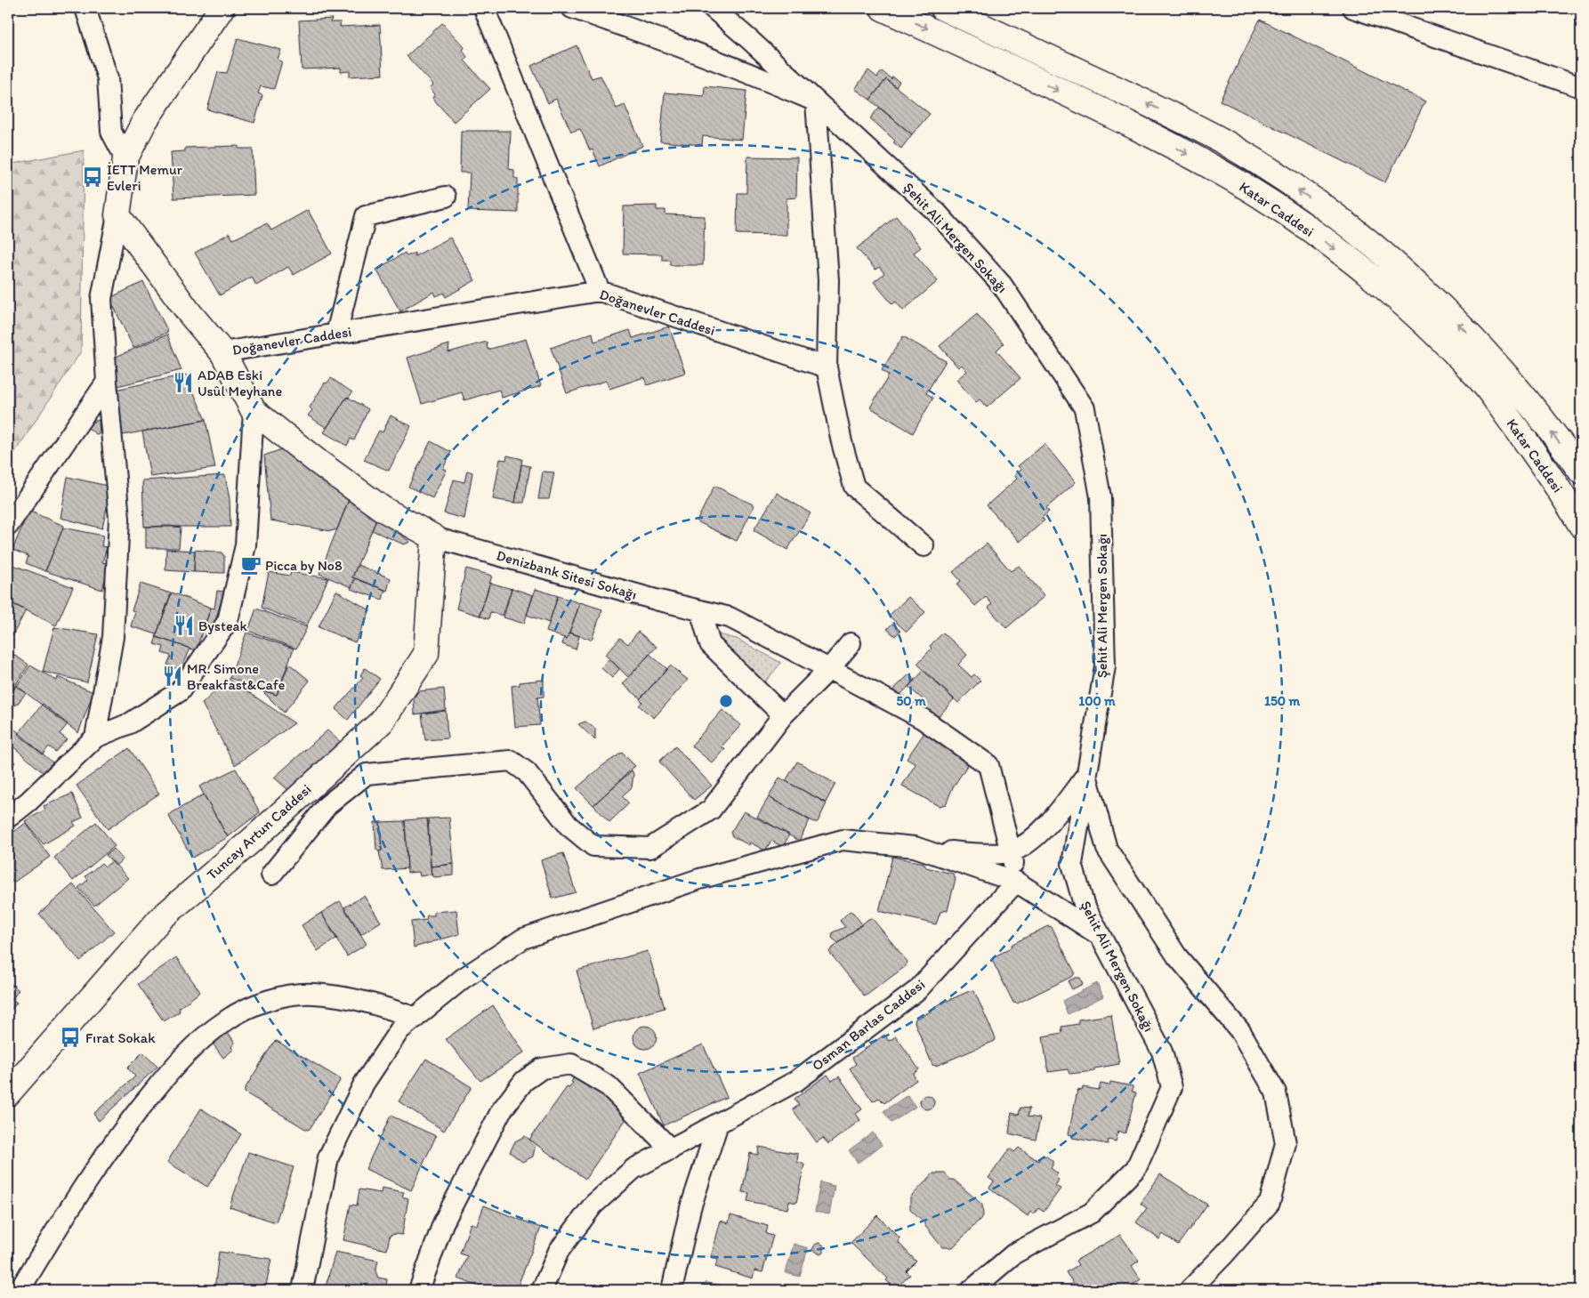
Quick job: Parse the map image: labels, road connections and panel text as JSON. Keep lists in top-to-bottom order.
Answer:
{
  "streets": {
    "main road": ["Katar Caddesi", "Tuncay Artun Caddesi"],
    "street": [
      "Şehit Ali Mergen Sokağı",
      "Doğanevler Caddesi",
      "Denizbank Sitesi Sokağı",
      "Osman Barlas Caddesi"
    ]
  },
  "crossings": [
    ["Denizbank Sitesi Sokağı", "Tuncay Artun Caddesi"],
    ["Denizbank Sitesi Sokağı", "Osman Barlas Caddesi"]
  ],
  "places": {
    "bus stop": ["İETT Memur Evleri", "Fırat Sokak"],
    "restaurant": ["ADAB Eski Usûl Meyhane", "Bysteak", "MR. Simone Breakfast&Cafe"],
    "cafe": ["Picca by No8"]
  },
  "rings": ["50 m", "100 m", "150 m"]
}
